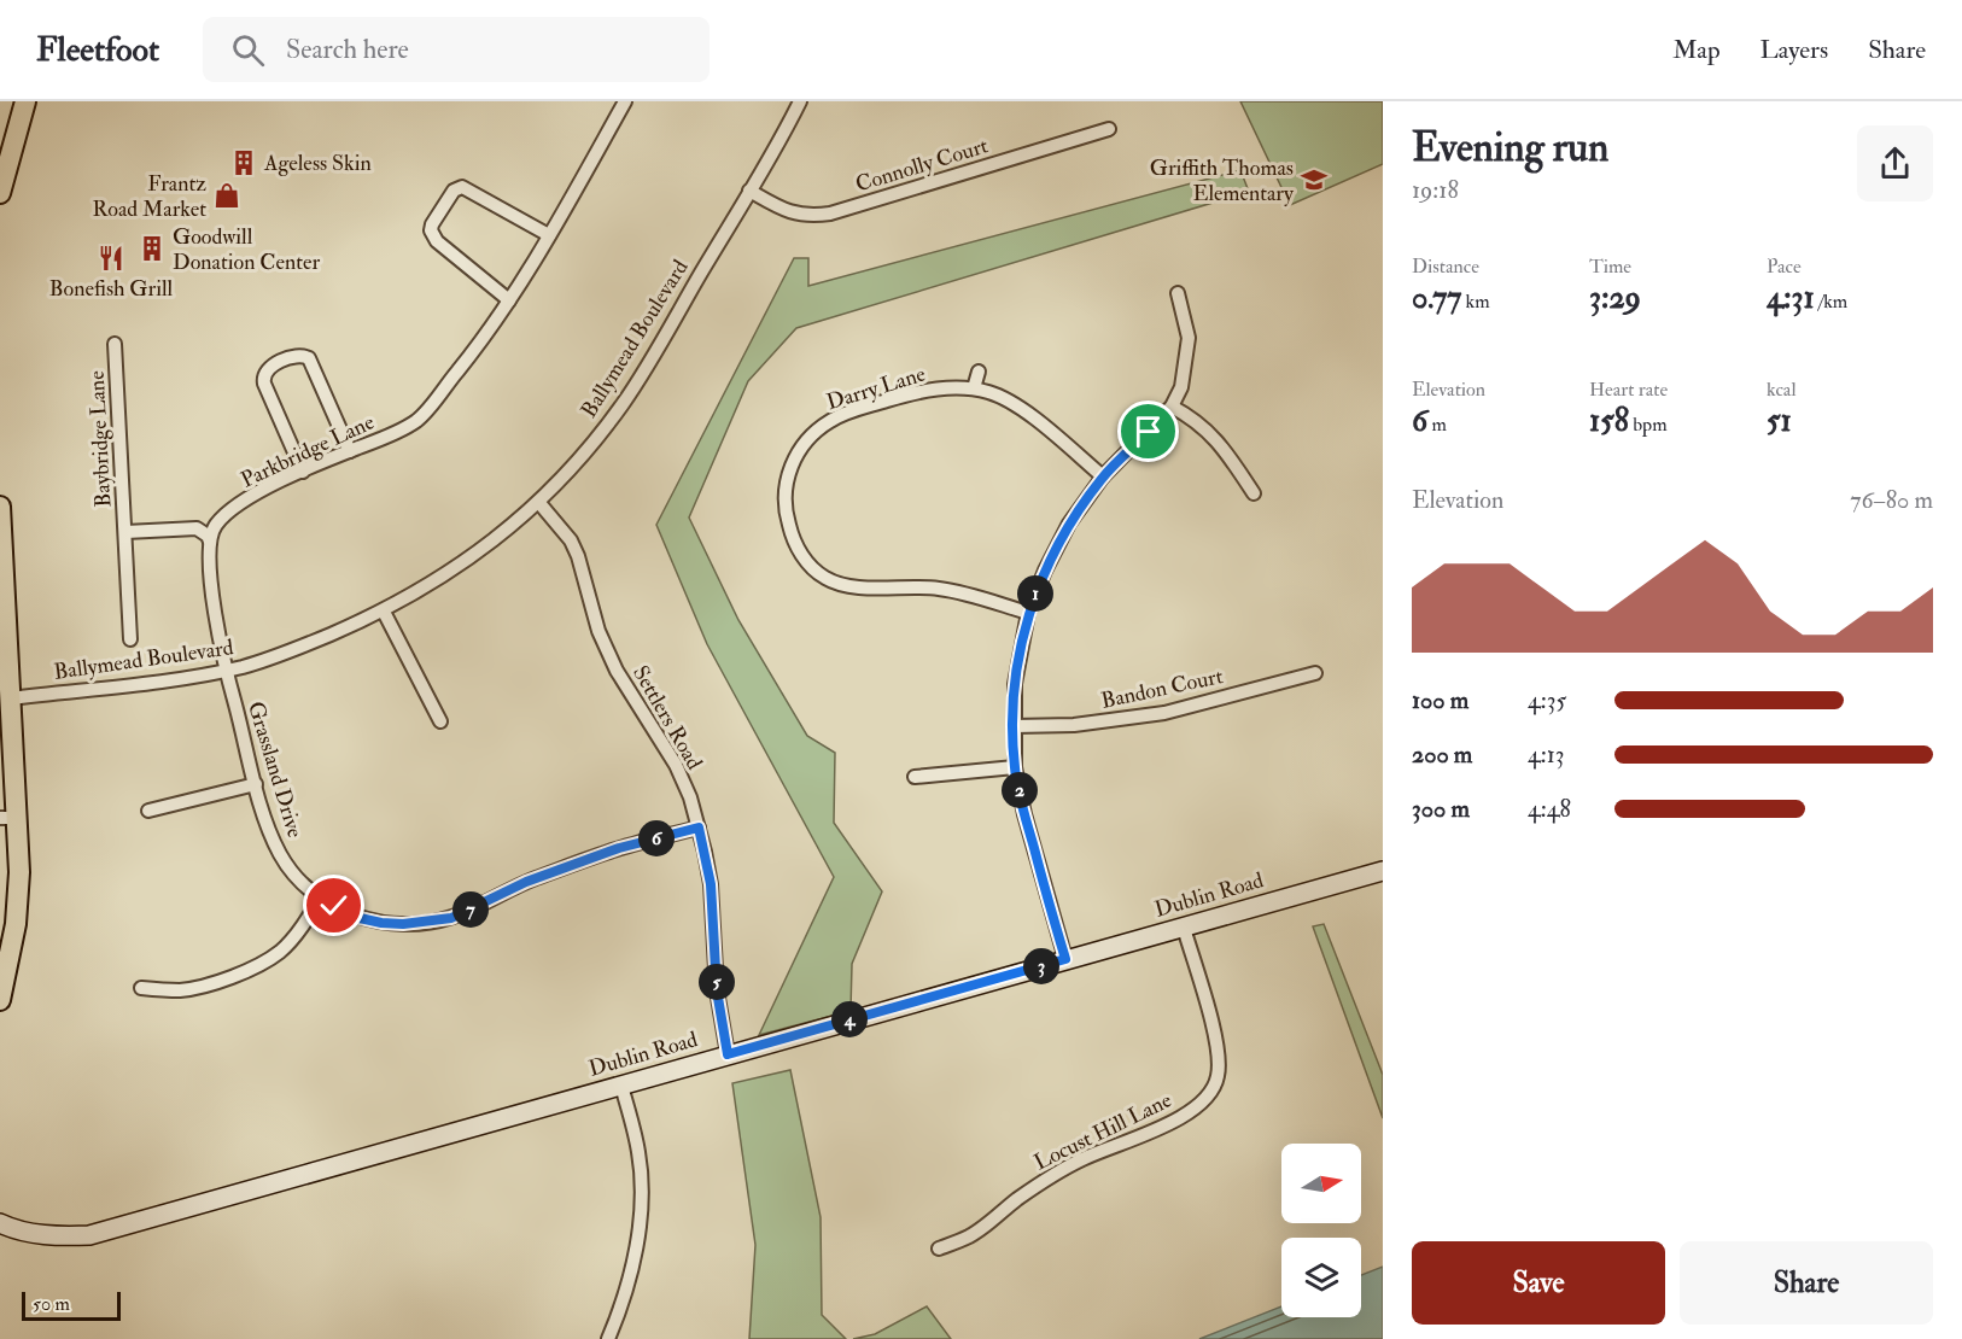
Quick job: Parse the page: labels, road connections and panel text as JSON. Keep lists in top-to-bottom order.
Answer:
{
  "streets": {
    "main road": ["Dublin Road"],
    "street": [
      "Connolly Court",
      "Ballymead Boulevard",
      "Darry Lane",
      "Baybridge Lane",
      "Parkbridge Lane",
      "Bandon Court",
      "Settlers Road",
      "Grassland Drive",
      "Locust Hill Lane"
    ]
  },
  "crossings": [
    ["Connolly Court", "Ballymead Boulevard"],
    ["Ballymead Boulevard", "Settlers Road"],
    ["Ballymead Boulevard", "Grassland Drive"],
    ["Baybridge Lane", "Parkbridge Lane"],
    ["Settlers Road", "Grassland Drive"],
    ["Settlers Road", "Dublin Road"],
    ["Dublin Road", "Locust Hill Lane"]
  ],
  "places": {
    "building": ["Ageless Skin", "Goodwill Donation Center"],
    "school or university": ["Griffith Thomas Elementary"],
    "shop": ["Frantz Road Market"],
    "restaurant": ["Bonefish Grill"]
  },
  "scale_bar": "50 m",
  "north": "right",
  "page": {
    "header": "Fleetfoot",
    "search": "Search here",
    "nav": ["Map", "Layers", "Share"],
    "heading": ["Evening run", "19:18"],
    "stats": [
      ["Distance", "0.77 km"],
      ["Time", "3:29"],
      ["Pace", "4:31 /km"],
      ["Elevation", "6 m"],
      ["Heart rate", "158 bpm"],
      ["kcal", "51"]
    ],
    "chart": ["Elevation", "76–80 m"],
    "pins": [
      "1",
      "2",
      "6",
      "7",
      "3",
      "5",
      "4"
    ],
    "list": [
      {
        "name": "100 m",
        "note": "4:35"
      },
      {
        "name": "200 m",
        "note": "4:13"
      },
      {
        "name": "300 m",
        "note": "4:48"
      }
    ],
    "buttons": ["Save", "Share"],
    "scale": "50 m"
  }
}
